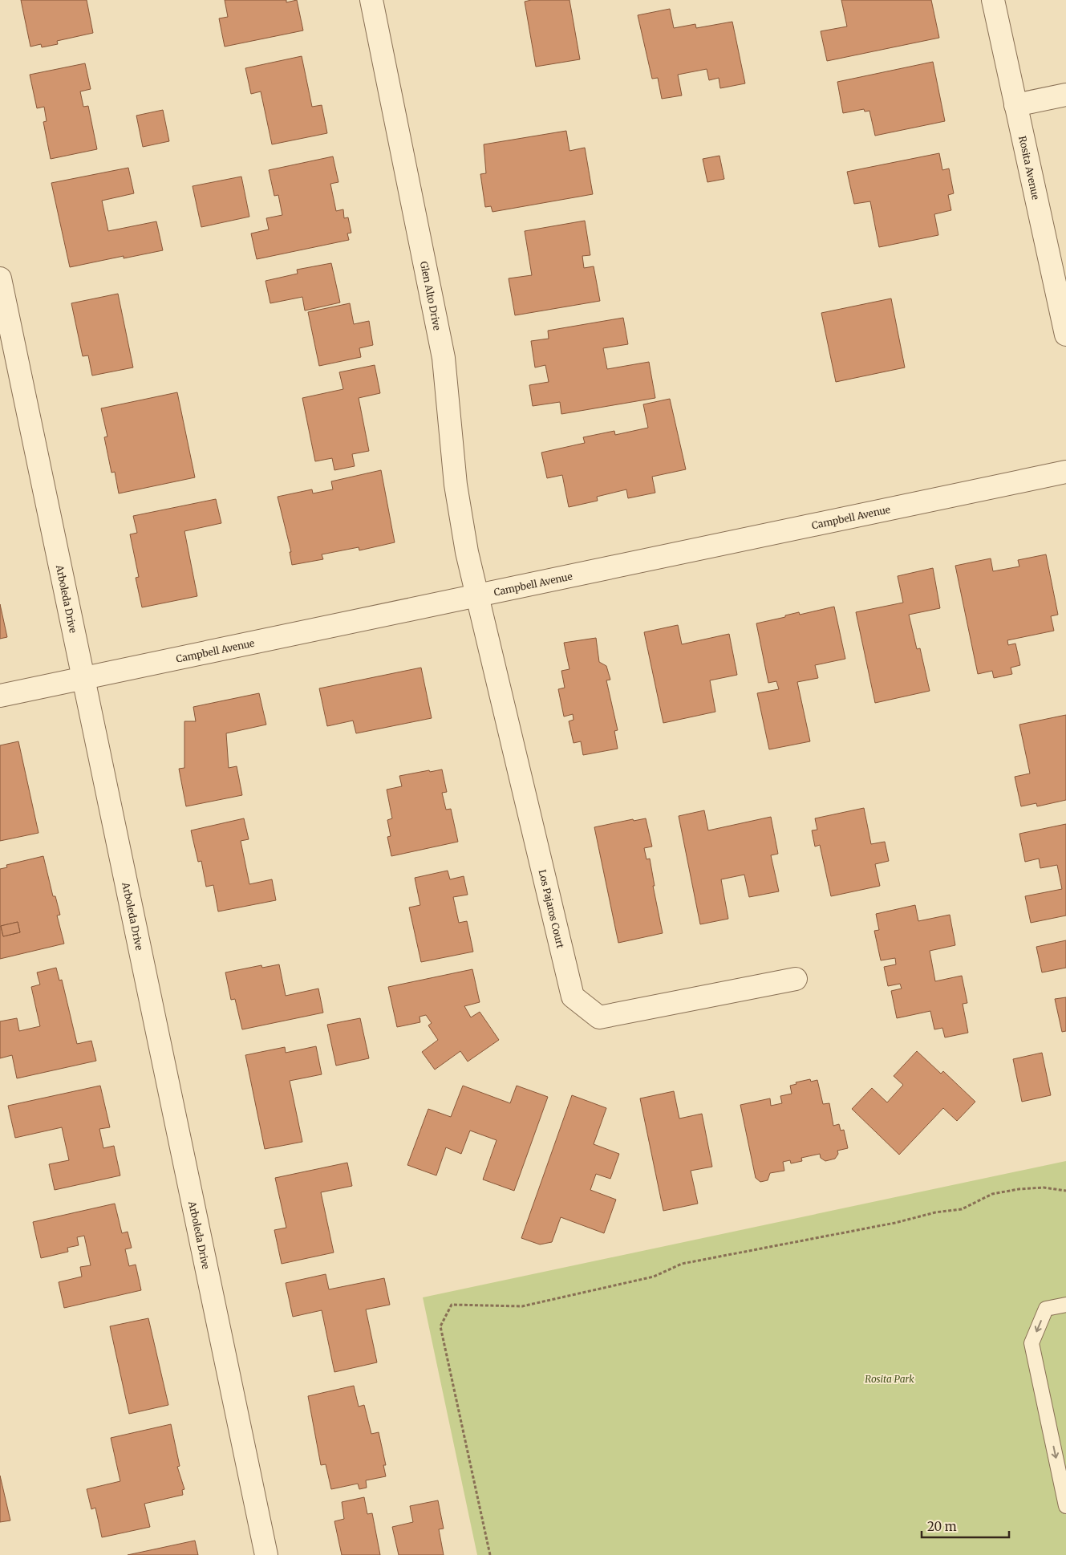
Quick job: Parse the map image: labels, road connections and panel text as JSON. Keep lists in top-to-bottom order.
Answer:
{
  "streets": {
    "street": [
      "Rosita Avenue",
      "Glen Alto Drive",
      "Campbell Avenue",
      "Arboleda Drive",
      "Los Pajaros Court"
    ]
  },
  "crossings": [
    ["Glen Alto Drive", "Campbell Avenue"],
    ["Glen Alto Drive", "Los Pajaros Court"],
    ["Campbell Avenue", "Arboleda Drive"],
    ["Campbell Avenue", "Los Pajaros Court"]
  ],
  "parks": ["Rosita Park"],
  "scale_bar": "20 m"
}
